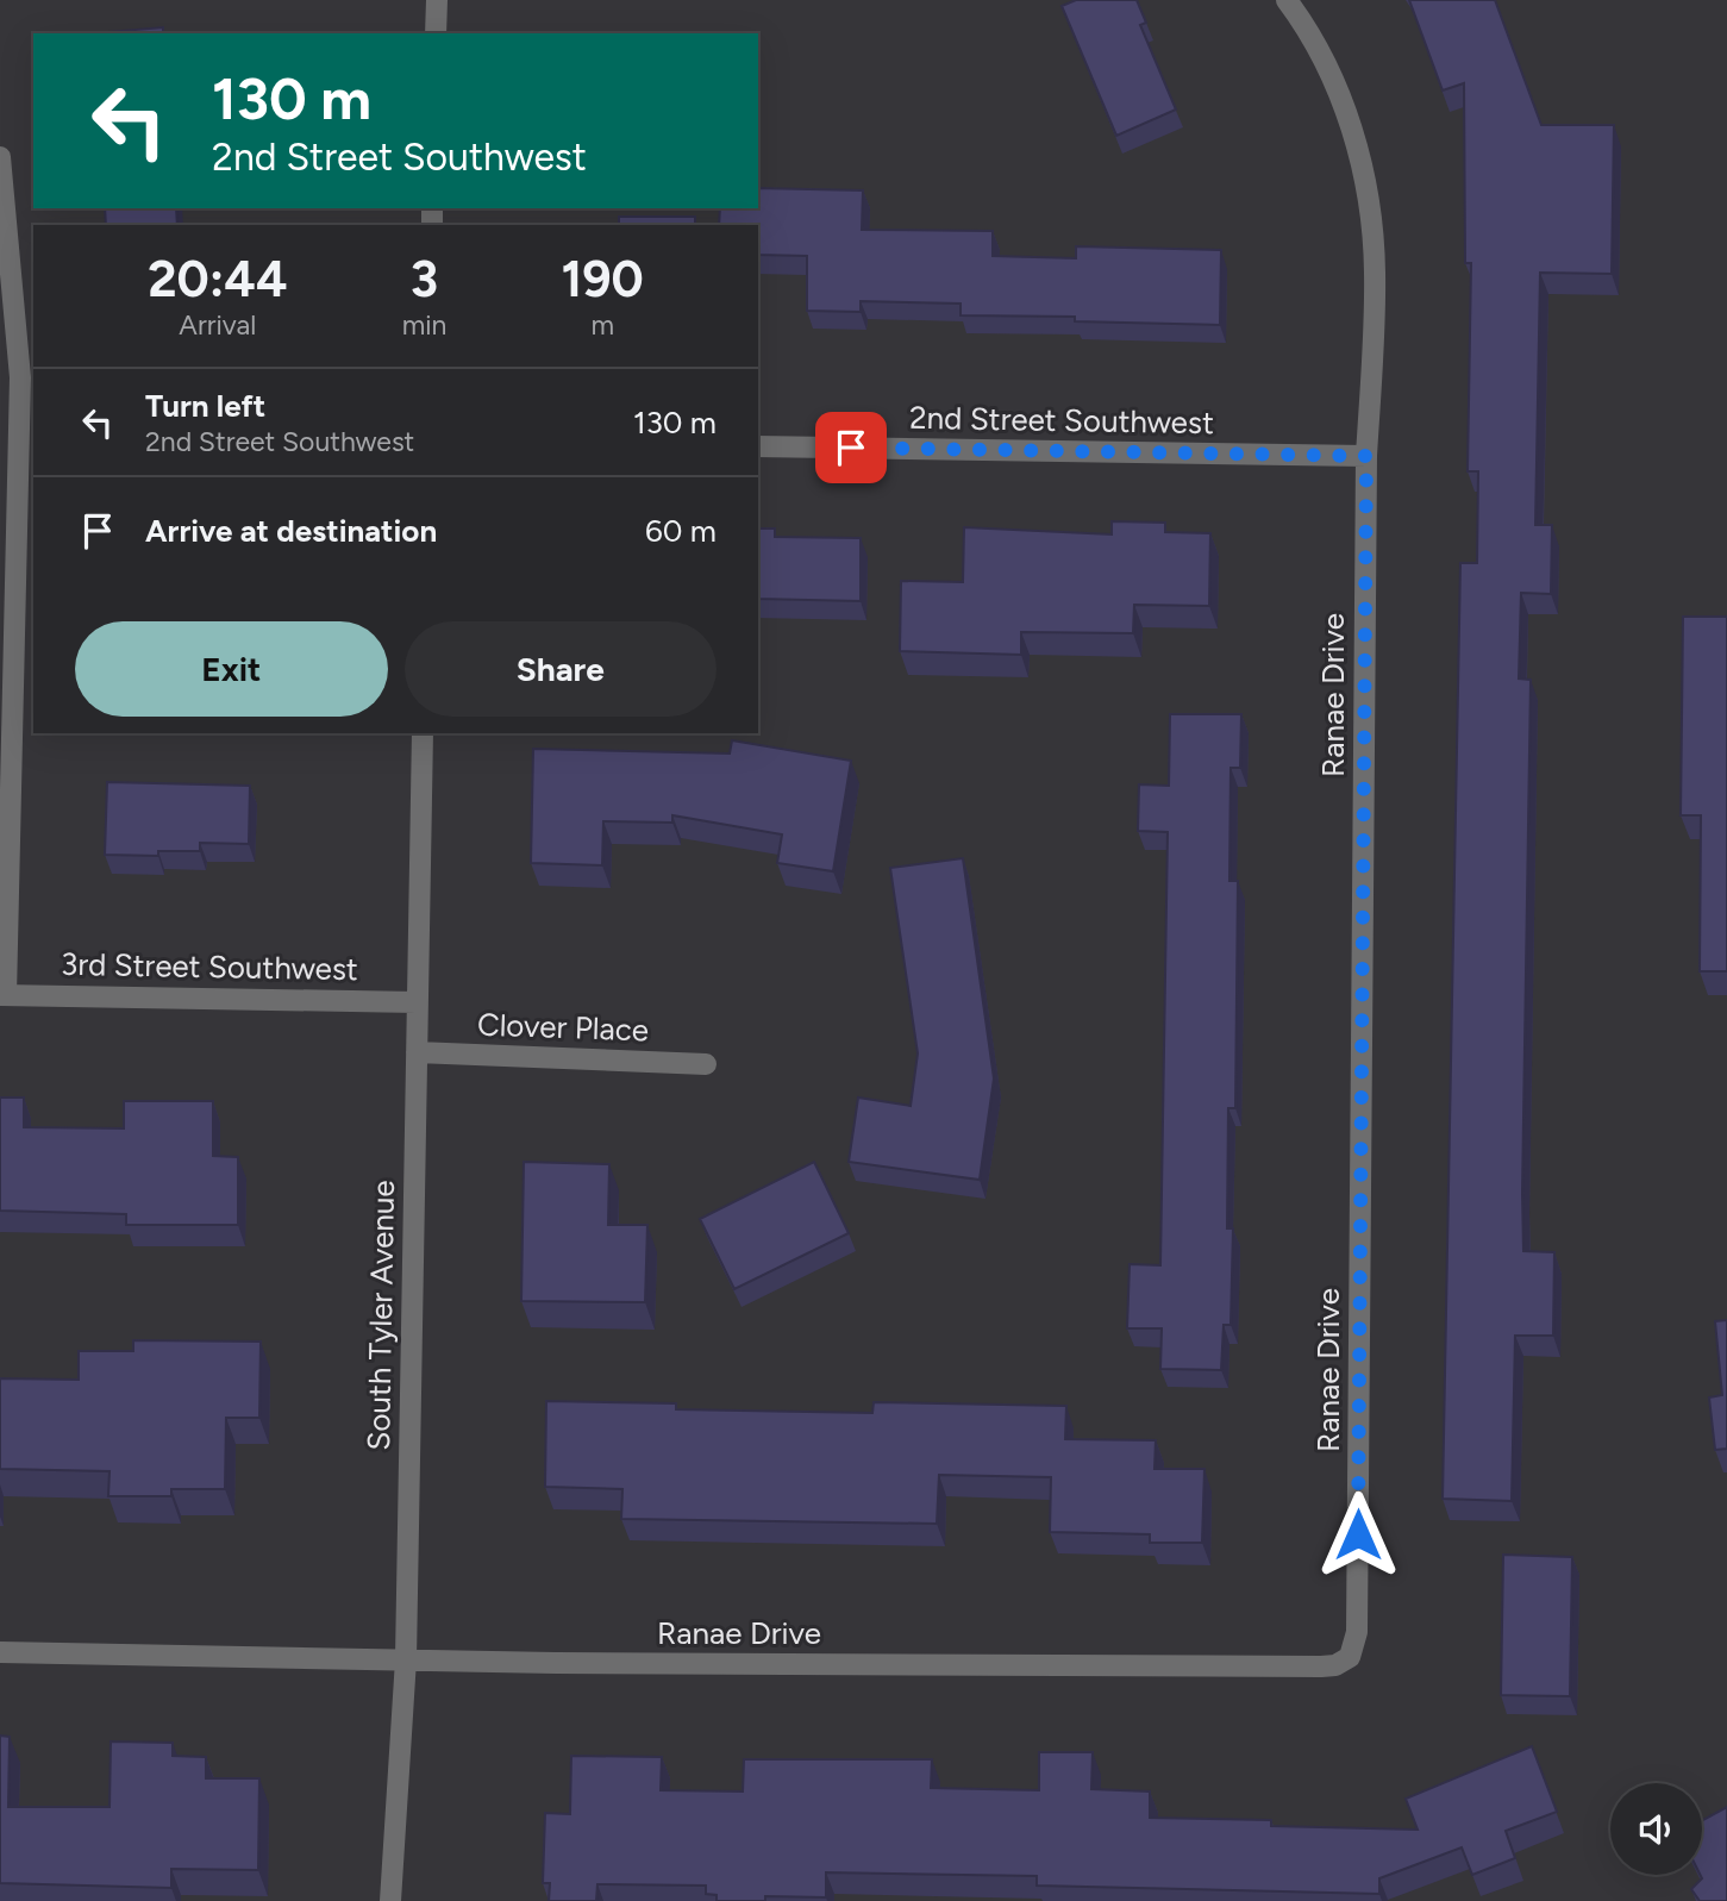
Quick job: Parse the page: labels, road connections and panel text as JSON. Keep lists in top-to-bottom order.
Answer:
{
  "streets": {
    "street": [
      "2nd Street Southwest",
      "Ranae Drive",
      "3rd Street Southwest",
      "Clover Place",
      "South Tyler Avenue"
    ]
  },
  "crossings": [
    ["2nd Street Southwest", "Ranae Drive"],
    ["Ranae Drive", "South Tyler Avenue"],
    ["3rd Street Southwest", "South Tyler Avenue"],
    ["Clover Place", "South Tyler Avenue"]
  ],
  "page": {
    "turn": ["130 m", "2nd Street Southwest"],
    "eta": [
      "20:44",
      "Arrival",
      "3",
      "min",
      "190",
      "m"
    ],
    "list": [
      {
        "name": "Turn left",
        "note": "2nd Street Southwest",
        "value": "130 m"
      },
      {
        "name": "Arrive at destination",
        "value": "60 m"
      }
    ],
    "buttons": ["Exit", "Share"]
  }
}
